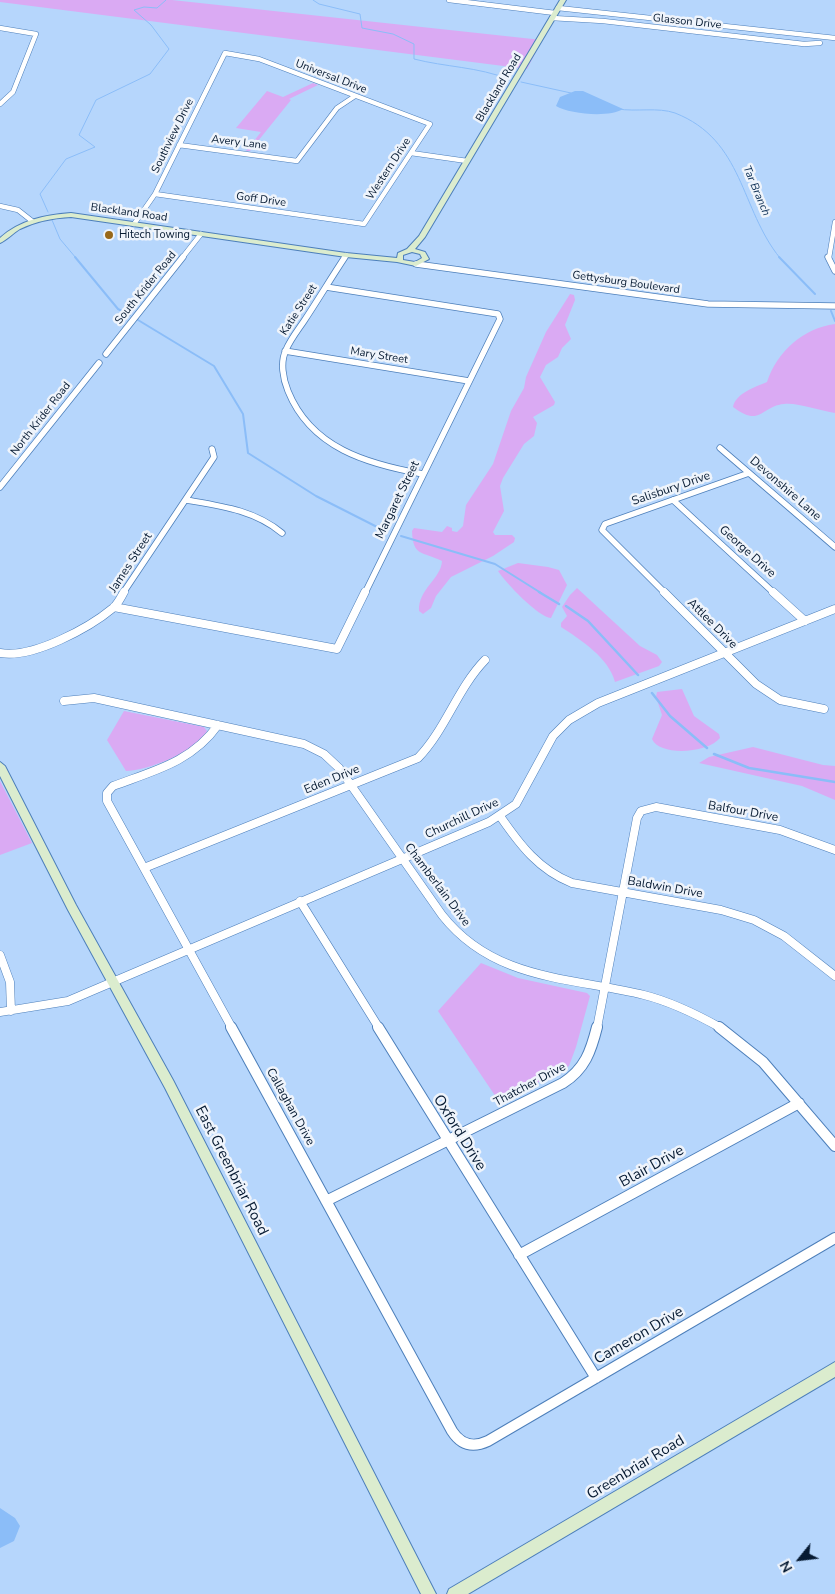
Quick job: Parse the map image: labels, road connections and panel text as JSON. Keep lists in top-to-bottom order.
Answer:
{
  "streets": {
    "street": [
      "Glasson Drive",
      "Universal Drive",
      "Blackland Road",
      "Southview Drive",
      "Avery Lane",
      "Western Drive",
      "Goff Drive",
      "Gettysburg Boulevard",
      "South Krider Road",
      "Katie Street",
      "Mary Street",
      "North Krider Road",
      "Salisbury Drive",
      "Devonshire Lane",
      "Margaret Street",
      "George Drive",
      "James Street",
      "Attlee Drive",
      "Eden Drive",
      "Balfour Drive",
      "Churchill Drive",
      "Chamberlain Drive",
      "Baldwin Drive",
      "Thatcher Drive",
      "Callaghan Drive",
      "Oxford Drive",
      "Blair Drive",
      "East Greenbriar Road",
      "Cameron Drive",
      "Greenbriar Road"
    ]
  },
  "crossings": [
    ["Glasson Drive", "Blackland Road"],
    ["Universal Drive", "Southview Drive"],
    ["Universal Drive", "Avery Lane"],
    ["Universal Drive", "Western Drive"],
    ["Blackland Road", "Southview Drive"],
    ["Blackland Road", "Gettysburg Boulevard"],
    ["Blackland Road", "South Krider Road"],
    ["Blackland Road", "Katie Street"],
    ["Southview Drive", "Avery Lane"],
    ["Southview Drive", "Goff Drive"],
    ["Western Drive", "Goff Drive"],
    ["Katie Street", "Mary Street"],
    ["Katie Street", "Margaret Street"],
    ["Mary Street", "Margaret Street"],
    ["Salisbury Drive", "Devonshire Lane"],
    ["Salisbury Drive", "George Drive"],
    ["Salisbury Drive", "Attlee Drive"],
    ["Margaret Street", "James Street"],
    ["George Drive", "Churchill Drive"],
    ["Attlee Drive", "Churchill Drive"],
    ["Eden Drive", "Chamberlain Drive"],
    ["Eden Drive", "Callaghan Drive"],
    ["Balfour Drive", "Thatcher Drive"],
    ["Churchill Drive", "Chamberlain Drive"],
    ["Churchill Drive", "Baldwin Drive"],
    ["Churchill Drive", "Callaghan Drive"],
    ["Churchill Drive", "Oxford Drive"],
    ["Churchill Drive", "East Greenbriar Road"],
    ["Chamberlain Drive", "Thatcher Drive"],
    ["Chamberlain Drive", "Callaghan Drive"],
    ["Chamberlain Drive", "Blair Drive"],
    ["Baldwin Drive", "Thatcher Drive"],
    ["Thatcher Drive", "Callaghan Drive"],
    ["Thatcher Drive", "Oxford Drive"],
    ["Callaghan Drive", "Cameron Drive"],
    ["Oxford Drive", "Blair Drive"],
    ["Oxford Drive", "Cameron Drive"]
  ],
  "water": ["Tar Branch"],
  "places": ["Hitech Towing"],
  "north": "bottom left"
}
